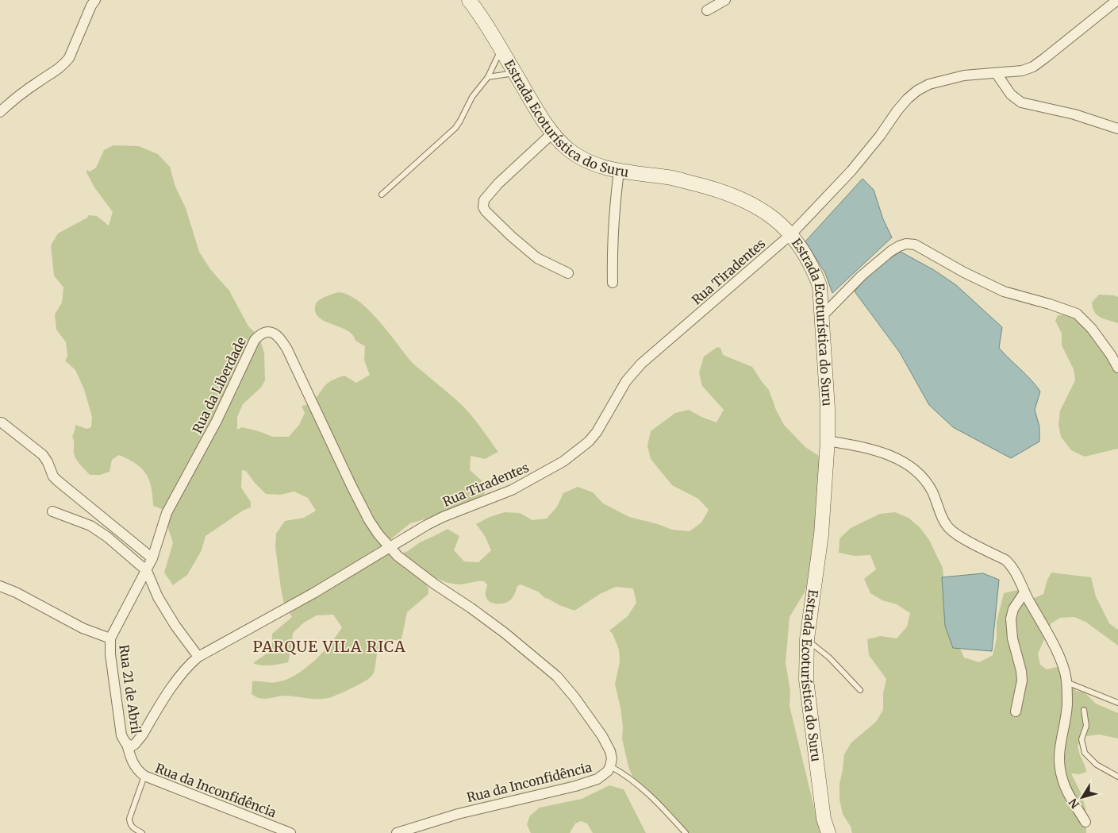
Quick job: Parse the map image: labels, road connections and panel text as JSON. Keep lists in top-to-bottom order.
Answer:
{
  "streets": {
    "main road": ["Estrada Ecoturística do Suru"],
    "street": [
      "Rua Tiradentes",
      "Rua da Liberdade",
      "Rua 21 de Abril",
      "Rua da Inconfidência"
    ]
  },
  "crossings": [
    ["Estrada Ecoturística do Suru", "Rua Tiradentes"],
    ["Rua Tiradentes", "Rua da Liberdade"],
    ["Rua Tiradentes", "Rua 21 de Abril"],
    ["Rua Tiradentes", "Rua da Inconfidência"],
    ["Rua da Liberdade", "Rua 21 de Abril"],
    ["Rua da Liberdade", "Rua da Inconfidência"],
    ["Rua 21 de Abril", "Rua da Inconfidência"]
  ],
  "districts": ["PARQUE VILA RICA"],
  "north": "bottom left"
}
